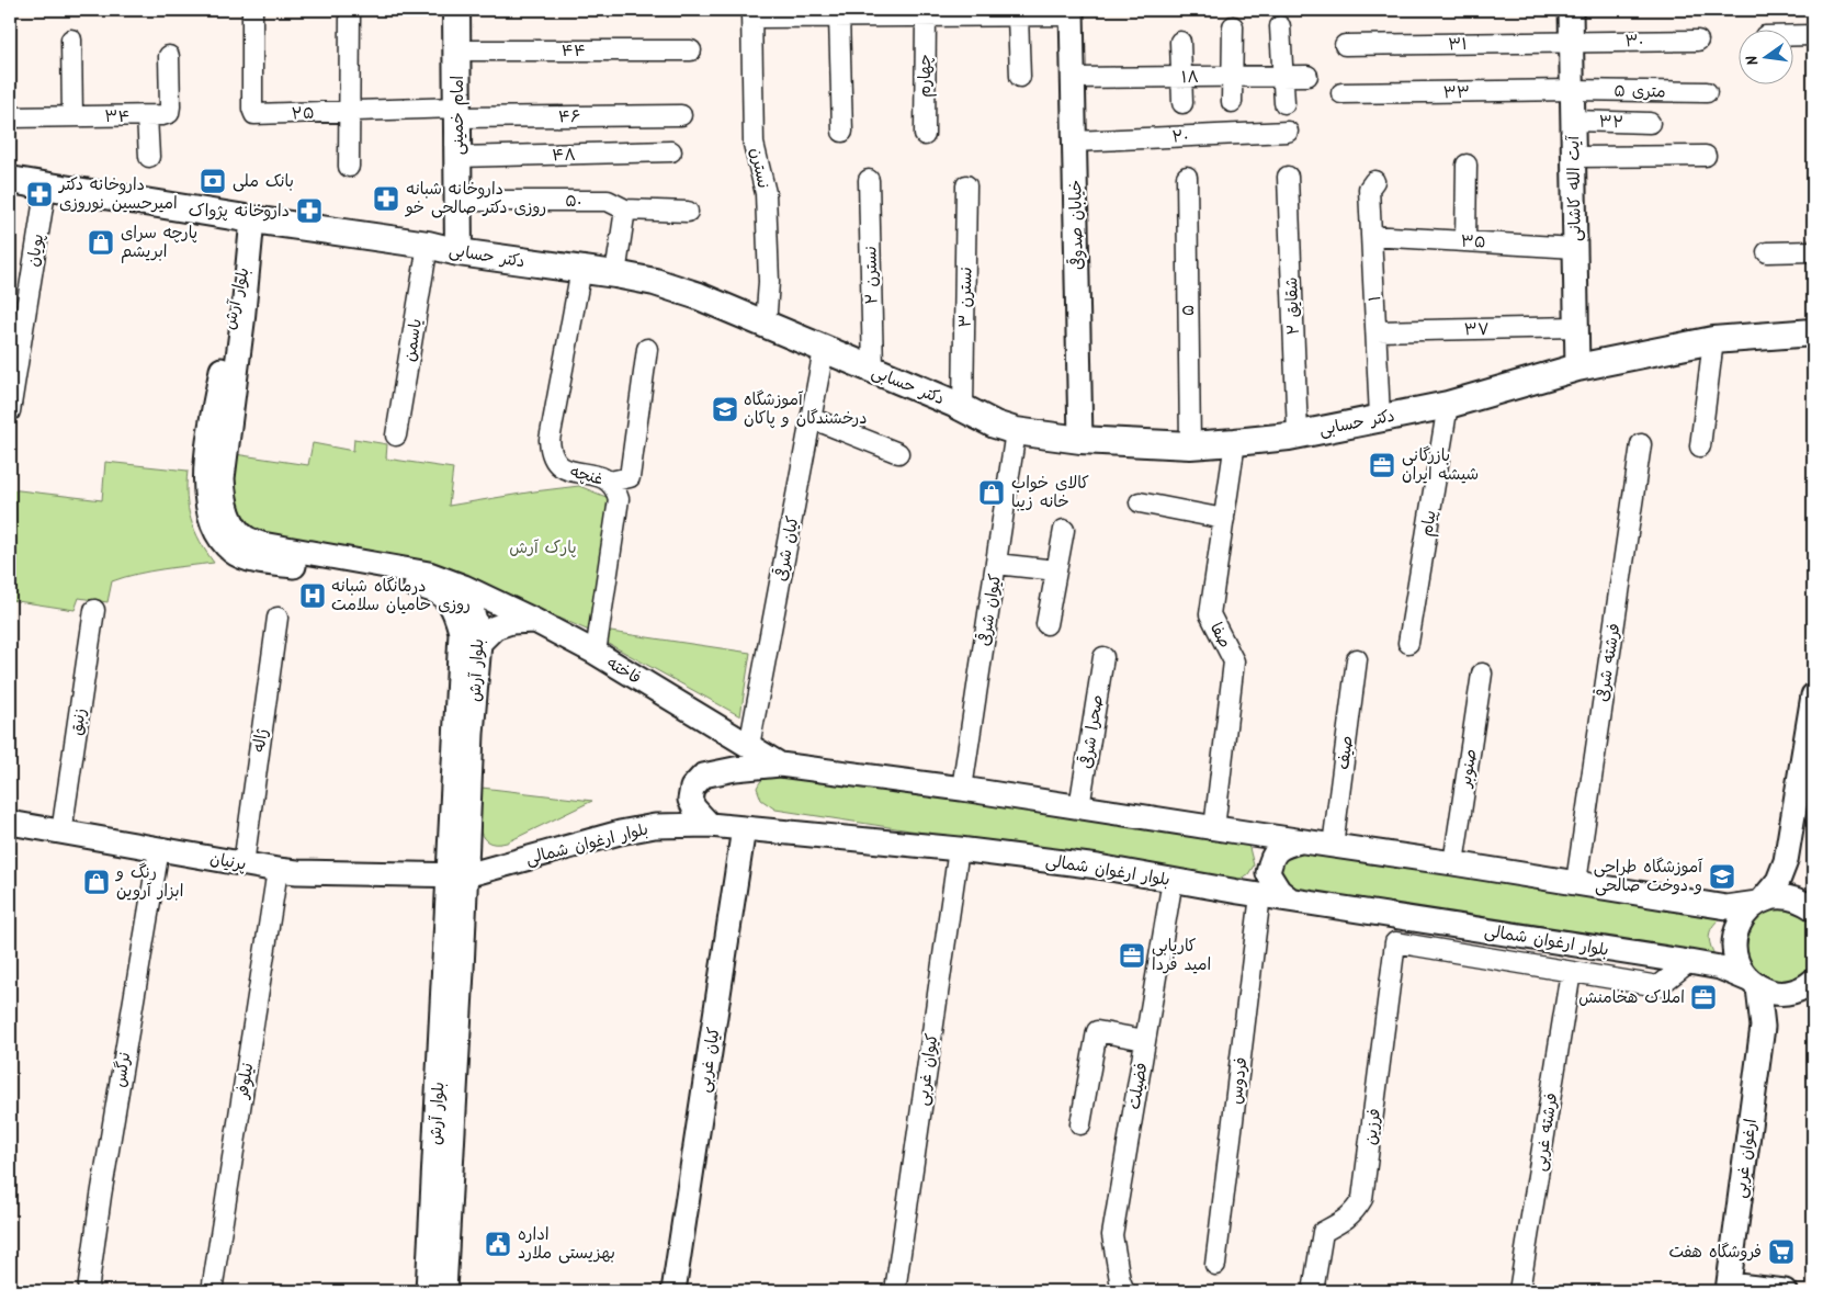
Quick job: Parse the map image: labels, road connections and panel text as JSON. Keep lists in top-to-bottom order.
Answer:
{
  "streets": {
    "main road": ["امام خمینی", "دکتر حسابی"],
    "street": [
      "۳۰",
      "۳۱",
      "۴۴",
      "چهارم",
      "۱۸",
      "۵ متری",
      "۳۳",
      "۲۵",
      "۳۴",
      "۴۶",
      "۳۲",
      "۲۰",
      "۴۸",
      "نسترن",
      "آیت الله کاشانی",
      "۵۰",
      "خیابان صدوقی",
      "۳۵",
      "پویان",
      "نسترن ۲",
      "نسترن ۳",
      "بلوار آرش",
      "۱",
      "شقایق ۲",
      "۵",
      "۳۷",
      "یاسمن",
      "غنچه",
      "پیام",
      "کیان شرقی",
      "کیوان شرقی",
      "صفا",
      "فرشته شرقی",
      "فاخته",
      "زنبق",
      "صحرا شرقی",
      "ژاله",
      "صیف",
      "صنوبر",
      "بلوار ارغوان شمالی",
      "پرنیان",
      "کیان غربی",
      "نرگس",
      "کیوان غربی",
      "نیلوفر",
      "فردوس",
      "فضیلت",
      "فرزین",
      "فرشته غربی",
      "ارغوان غربی"
    ]
  },
  "crossings": [
    ["۳۰", "۳۱"],
    ["۳۰", "آیت الله کاشانی"],
    ["۳۱", "آیت الله کاشانی"],
    ["۴۴", "امام خمینی"],
    ["۱۸", "خیابان صدوقی"],
    ["۵ متری", "۳۳"],
    ["۵ متری", "آیت الله کاشانی"],
    ["۳۳", "آیت الله کاشانی"],
    ["۲۵", "امام خمینی"],
    ["۲۵", "۴۶"],
    ["امام خمینی", "۴۶"],
    ["امام خمینی", "۴۸"],
    ["امام خمینی", "۵۰"],
    ["امام خمینی", "دکتر حسابی"],
    ["۳۲", "آیت الله کاشانی"],
    ["۲۰", "خیابان صدوقی"],
    ["نسترن", "دکتر حسابی"],
    ["آیت الله کاشانی", "۳۵"],
    ["آیت الله کاشانی", "دکتر حسابی"],
    ["آیت الله کاشانی", "۳۷"],
    ["خیابان صدوقی", "دکتر حسابی"],
    ["۳۵", "۱"],
    ["پویان", "دکتر حسابی"],
    ["دکتر حسابی", "نسترن ۲"],
    ["دکتر حسابی", "نسترن ۳"],
    ["دکتر حسابی", "۱"],
    ["دکتر حسابی", "شقایق ۲"],
    ["دکتر حسابی", "۵"],
    ["دکتر حسابی", "یاسمن"],
    ["دکتر حسابی", "غنچه"],
    ["دکتر حسابی", "پیام"],
    ["دکتر حسابی", "کیان شرقی"],
    ["دکتر حسابی", "کیوان شرقی"],
    ["دکتر حسابی", "صفا"],
    ["بلوار آرش", "فاخته"],
    ["بلوار آرش", "بلوار ارغوان شمالی"],
    ["بلوار آرش", "پرنیان"],
    ["۱", "۳۷"],
    ["غنچه", "فاخته"],
    ["کیان شرقی", "فاخته"],
    ["زنبق", "پرنیان"],
    ["ژاله", "پرنیان"],
    ["بلوار ارغوان شمالی", "پرنیان"],
    ["بلوار ارغوان شمالی", "کیان غربی"],
    ["بلوار ارغوان شمالی", "کیوان غربی"],
    ["بلوار ارغوان شمالی", "فردوس"],
    ["بلوار ارغوان شمالی", "فضیلت"],
    ["بلوار ارغوان شمالی", "ارغوان غربی"],
    ["پرنیان", "نرگس"],
    ["پرنیان", "نیلوفر"],
    ["فرزین", "فرشته غربی"]
  ],
  "parks": ["پارک آرش"],
  "places": {
    "bank": ["بانک ملی"],
    "pharmacy": ["داروخانه دکتر امیرحسین نوروزی", "داروخانه شبانه روزی دکتر صالحی خو", "داروخانه پژواک"],
    "shop": ["پارچه سرای ابریشم", "کالای خواب خانه زیبا", "رنگ و ابزار آروین"],
    "school or university": ["آموزشگاه درخشندگان و پاکان", "آموزشگاه طراحی و دوخت صالحی"],
    "office": ["بازرگانی شیشه ایران", "کاریابی امید فردا", "املاک هخامنش"],
    "hospital": ["درمانگاه شبانه روزی حامیان سلامت"],
    "public building": ["اداره بهزیستی ملارد"],
    "supermarket": ["فروشگاه هفت"]
  },
  "north": "left"
}
